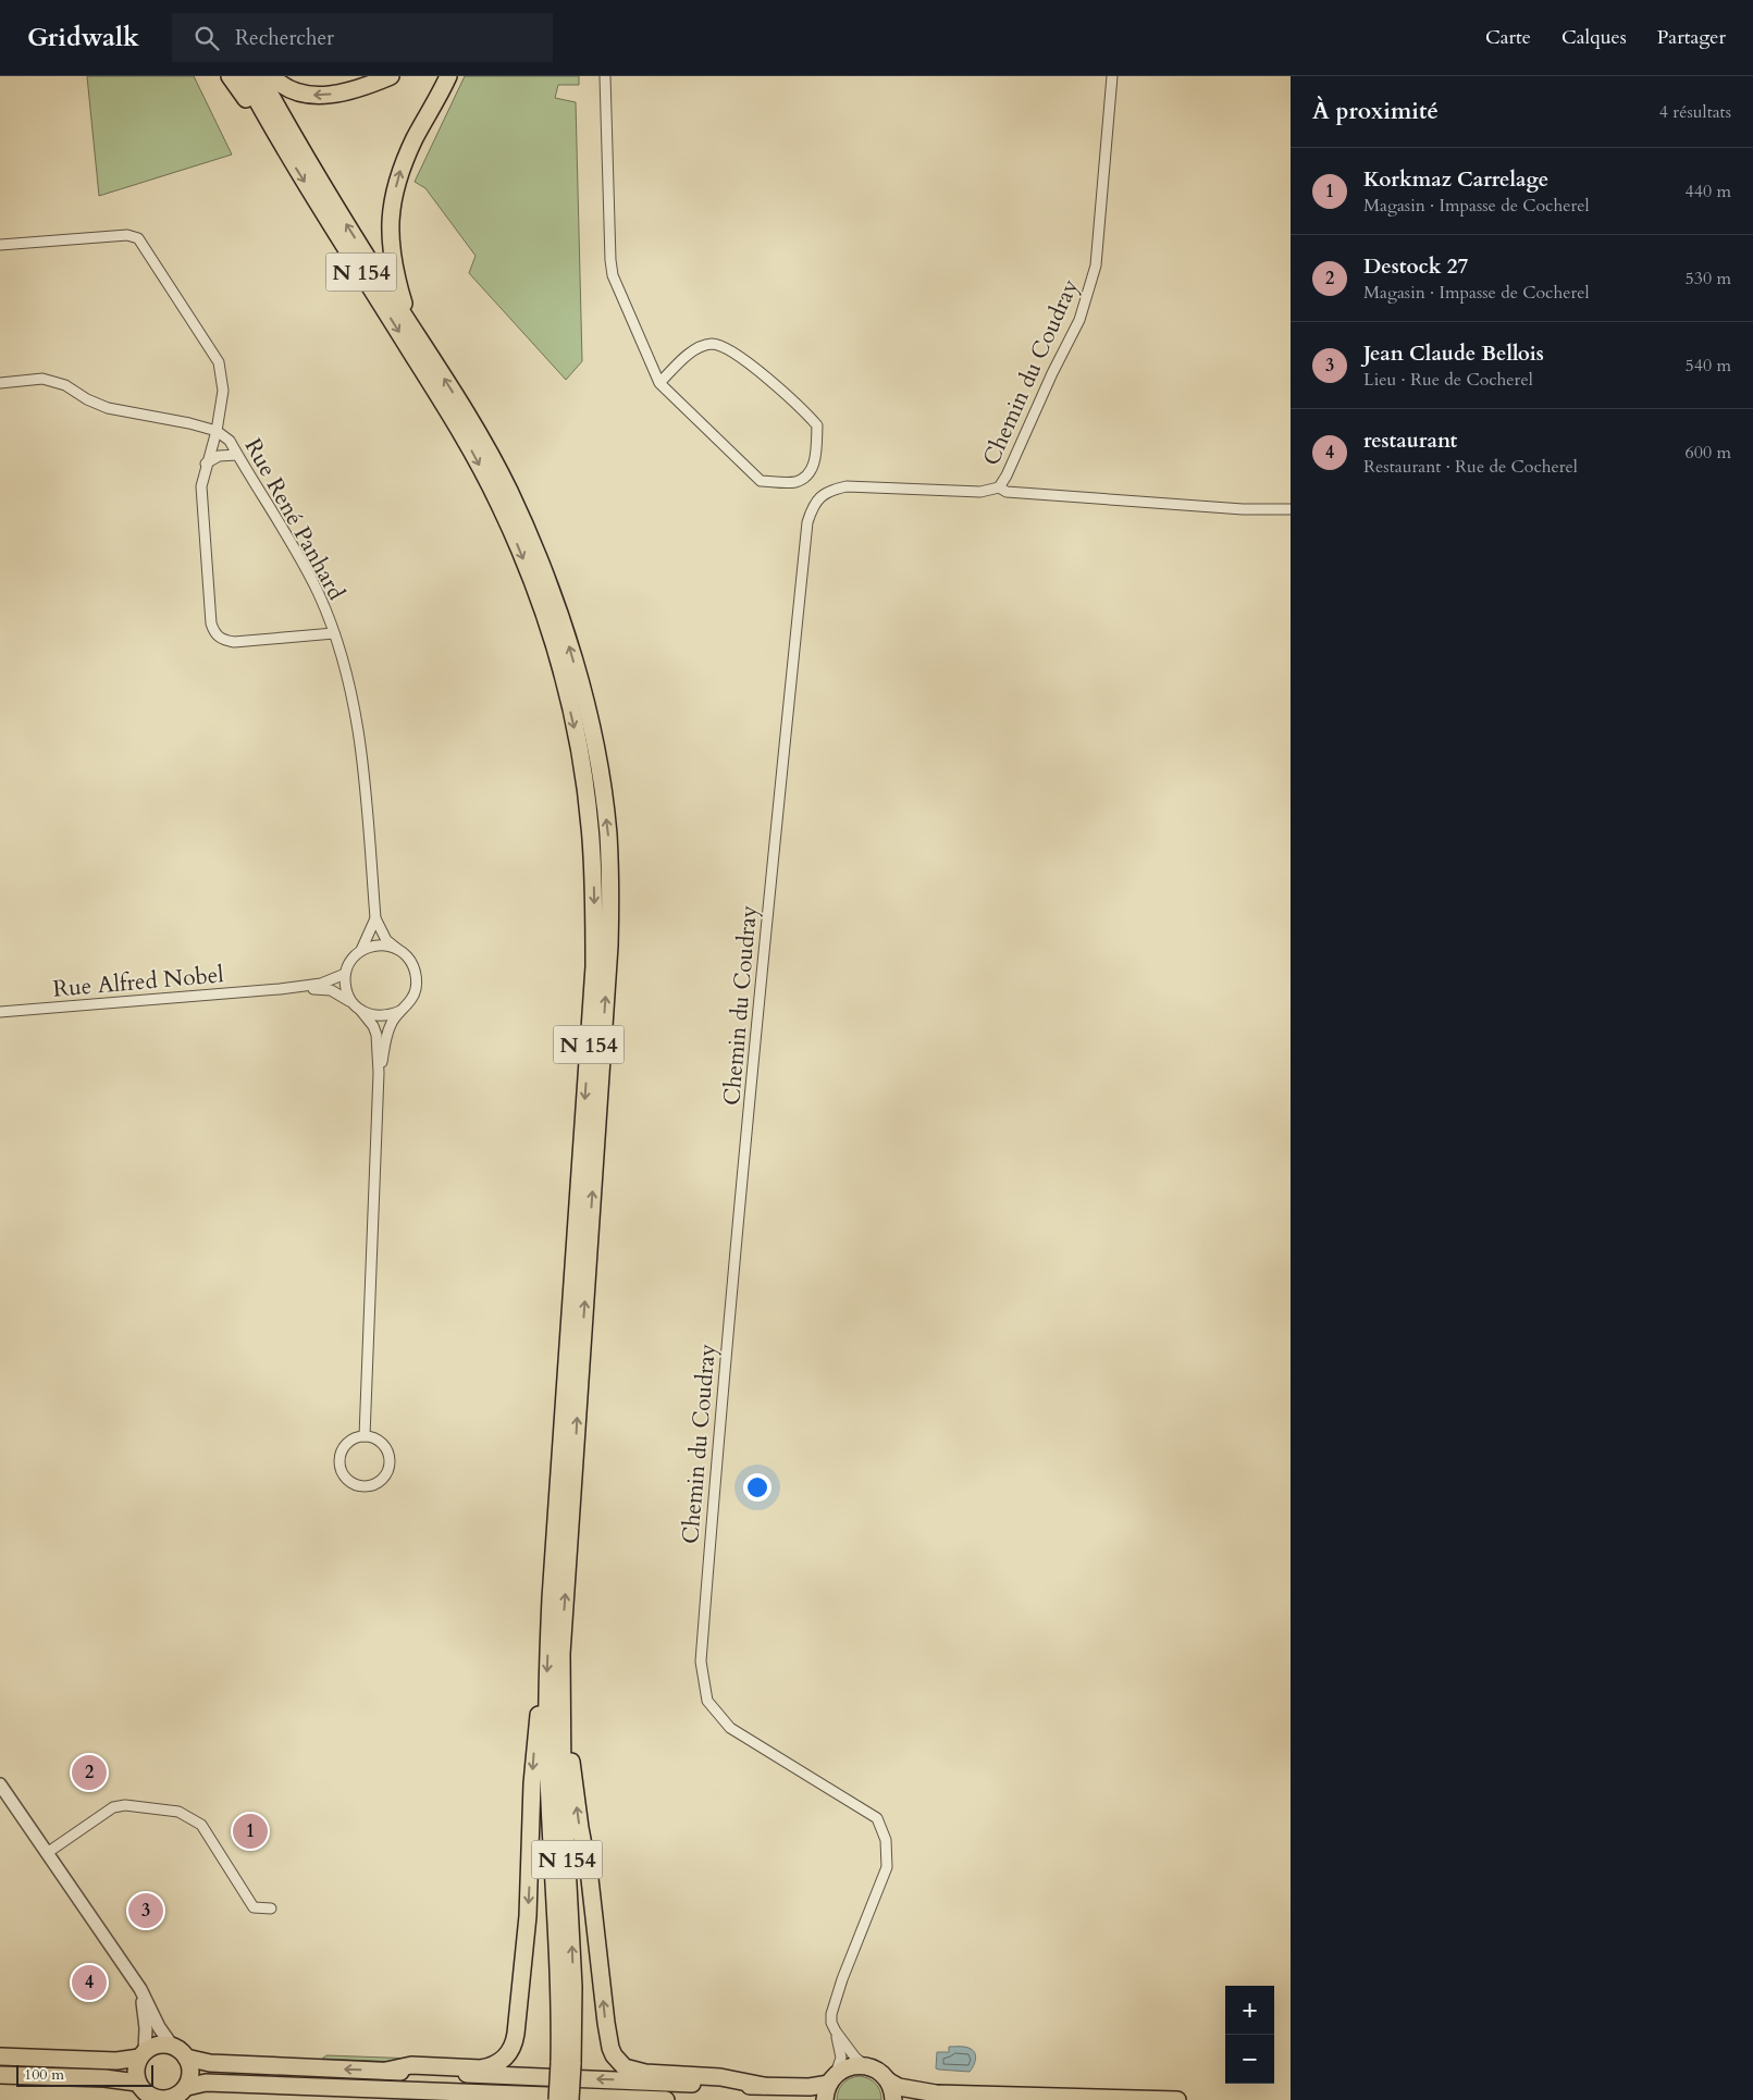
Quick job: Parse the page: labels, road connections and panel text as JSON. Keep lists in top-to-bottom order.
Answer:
{
  "streets": {
    "main road": ["N 154"],
    "street": ["Chemin du Coudray", "Rue René Panhard", "Rue Alfred Nobel"]
  },
  "crossings": [
    ["Rue René Panhard", "Rue Alfred Nobel"]
  ],
  "scale_bar": "100 m",
  "page": {
    "header": "Gridwalk",
    "search": "Rechercher",
    "nav": ["Carte", "Calques", "Partager"],
    "heading": ["À proximité", "4 résultats"],
    "list": [
      {
        "mark": "1",
        "name": "Korkmaz Carrelage",
        "note": "Magasin · Impasse de Cocherel",
        "value": "440 m"
      },
      {
        "mark": "2",
        "name": "Destock 27",
        "note": "Magasin · Impasse de Cocherel",
        "value": "530 m"
      },
      {
        "mark": "3",
        "name": "Jean Claude Bellois",
        "note": "Lieu · Rue de Cocherel",
        "value": "540 m"
      },
      {
        "mark": "4",
        "name": "restaurant",
        "note": "Restaurant · Rue de Cocherel",
        "value": "600 m"
      }
    ],
    "pins": [
      "2",
      "1",
      "3",
      "4"
    ],
    "map_buttons": ["+", "−"],
    "scale": "100 m"
  }
}
